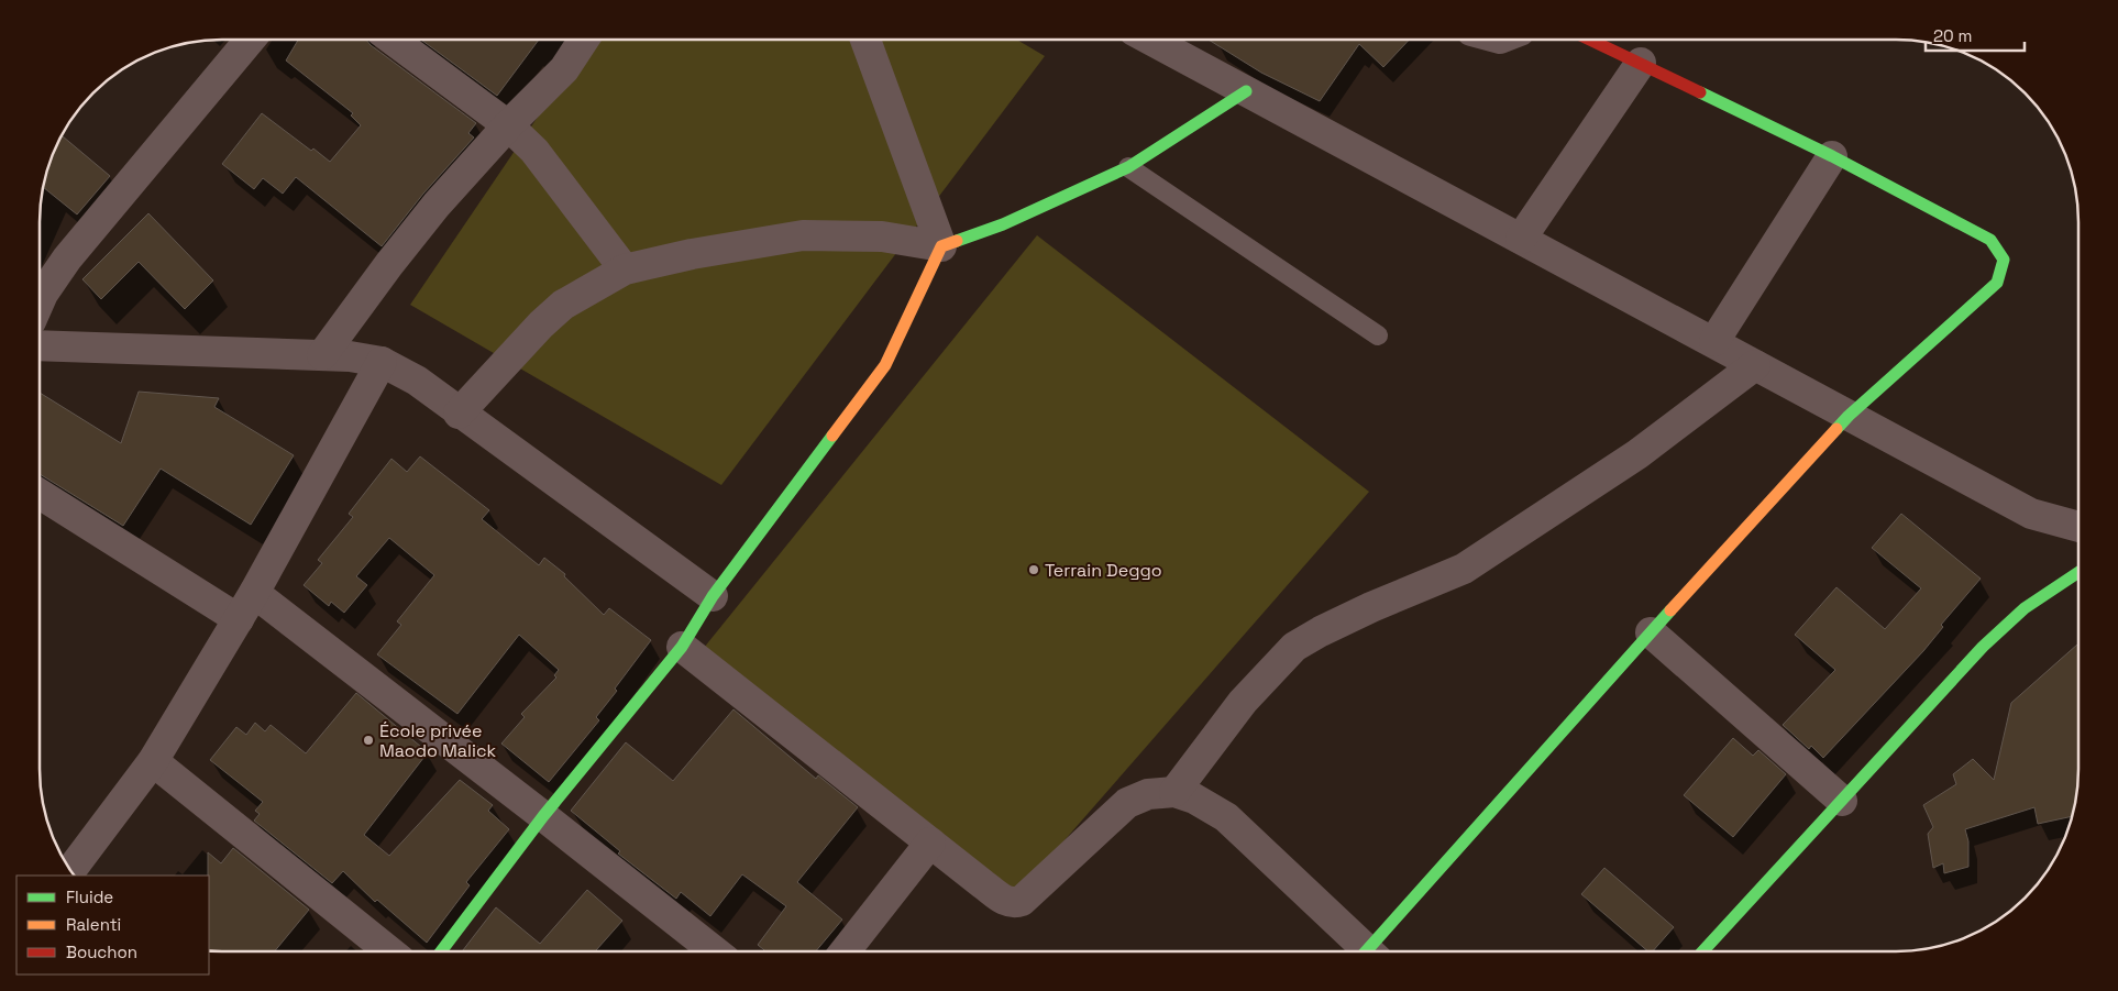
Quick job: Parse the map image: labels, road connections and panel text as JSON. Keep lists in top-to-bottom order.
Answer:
{
  "places": ["Terrain Deggo", "École privée Maodo Malick"],
  "legend": ["Fluide", "Ralenti", "Bouchon"],
  "scale_bar": "20 m"
}
